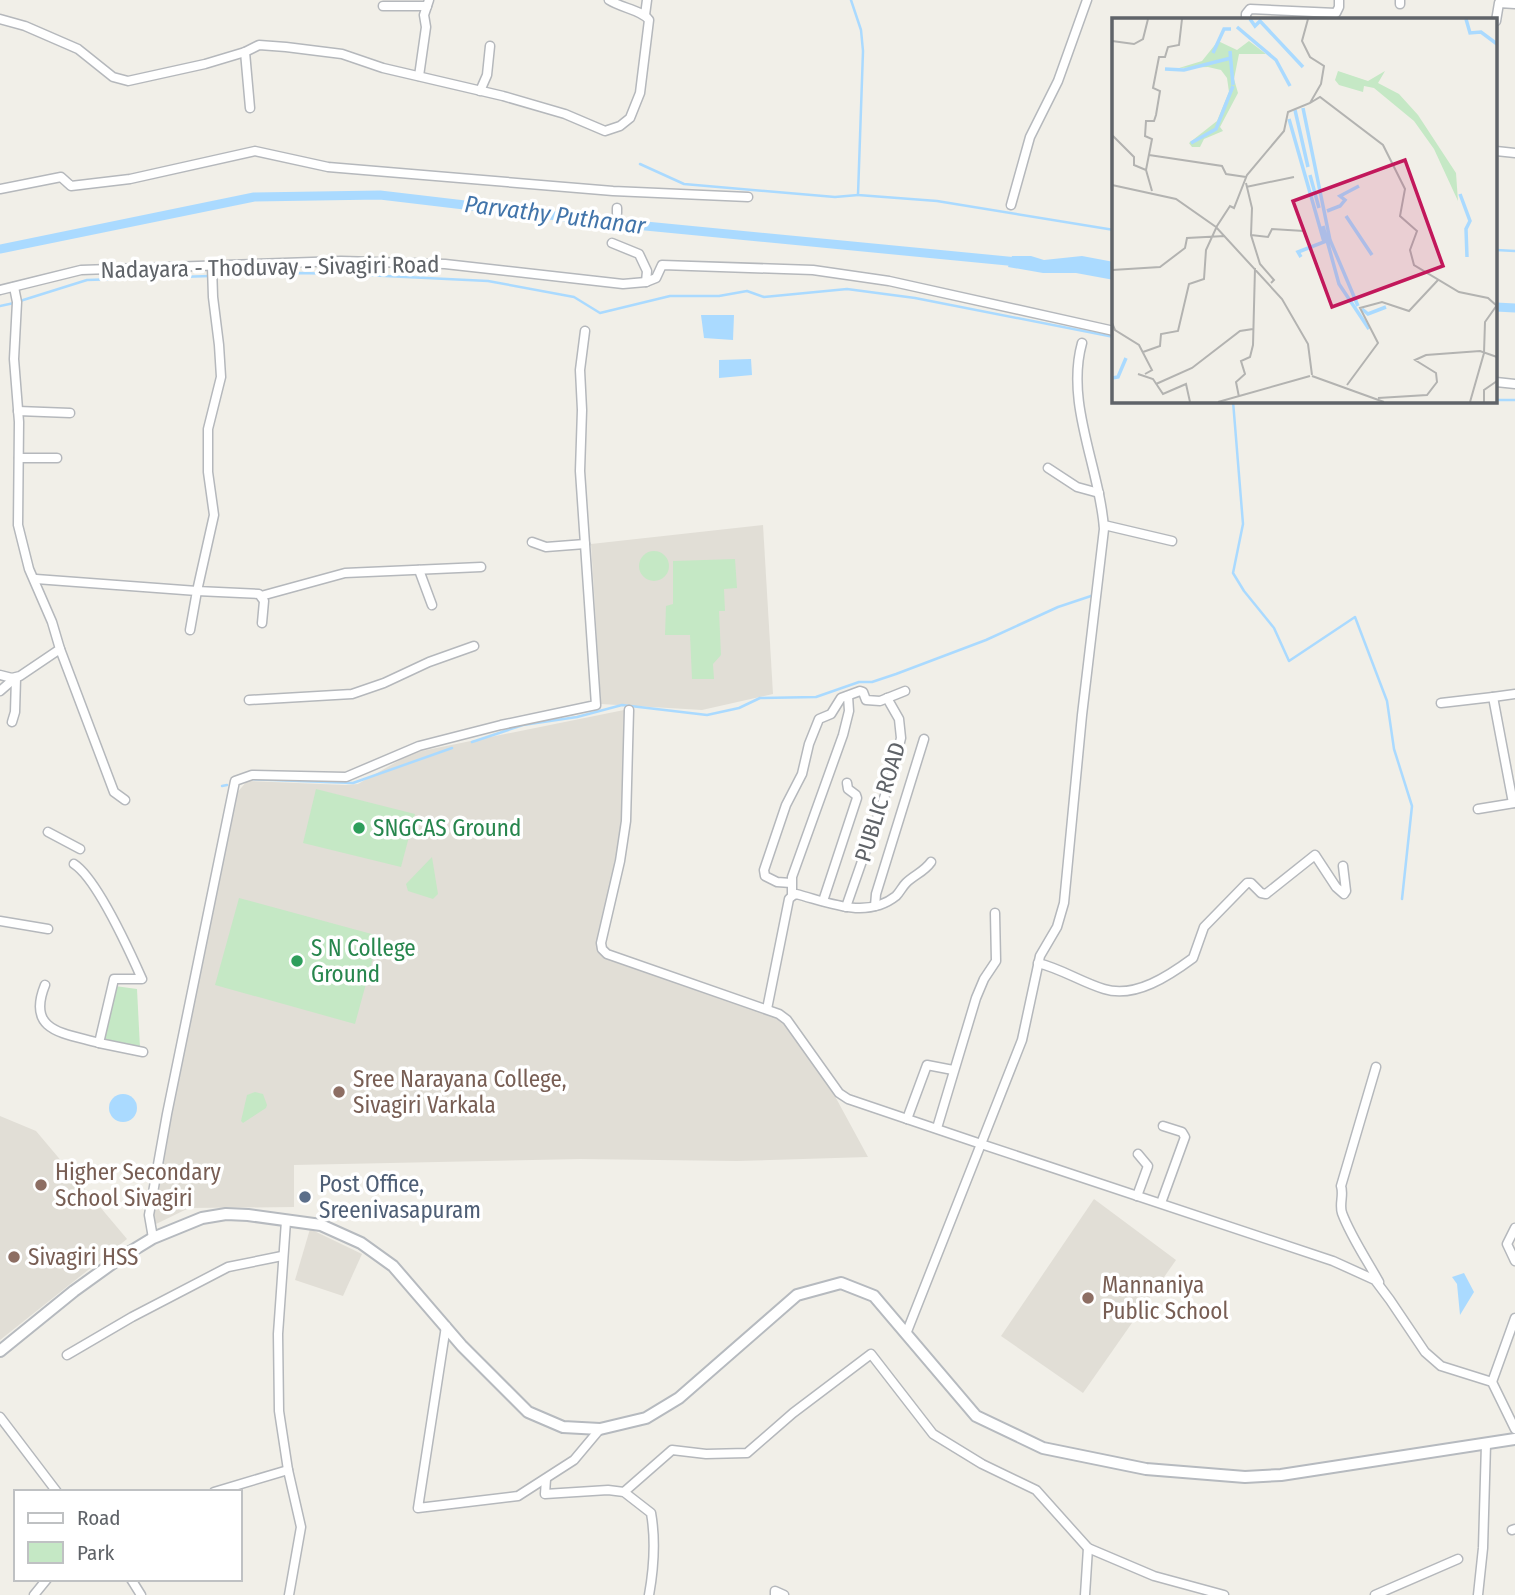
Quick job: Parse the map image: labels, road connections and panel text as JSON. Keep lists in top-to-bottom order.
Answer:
{
  "streets": {
    "street": ["Nadayara - Thoduvay - Sivagiri Road", "PUBLIC ROAD"]
  },
  "water": ["Parvathy Puthanar"],
  "places": [
    "SNGCAS Ground",
    "S N College Ground",
    "Sree Narayana College, Sivagiri Varkala",
    "Higher Secondary School Sivagiri",
    "Post Office, Sreenivasapuram",
    "Sivagiri HSS",
    "Mannaniya Public School"
  ],
  "legend": ["Road", "Park"]
}
